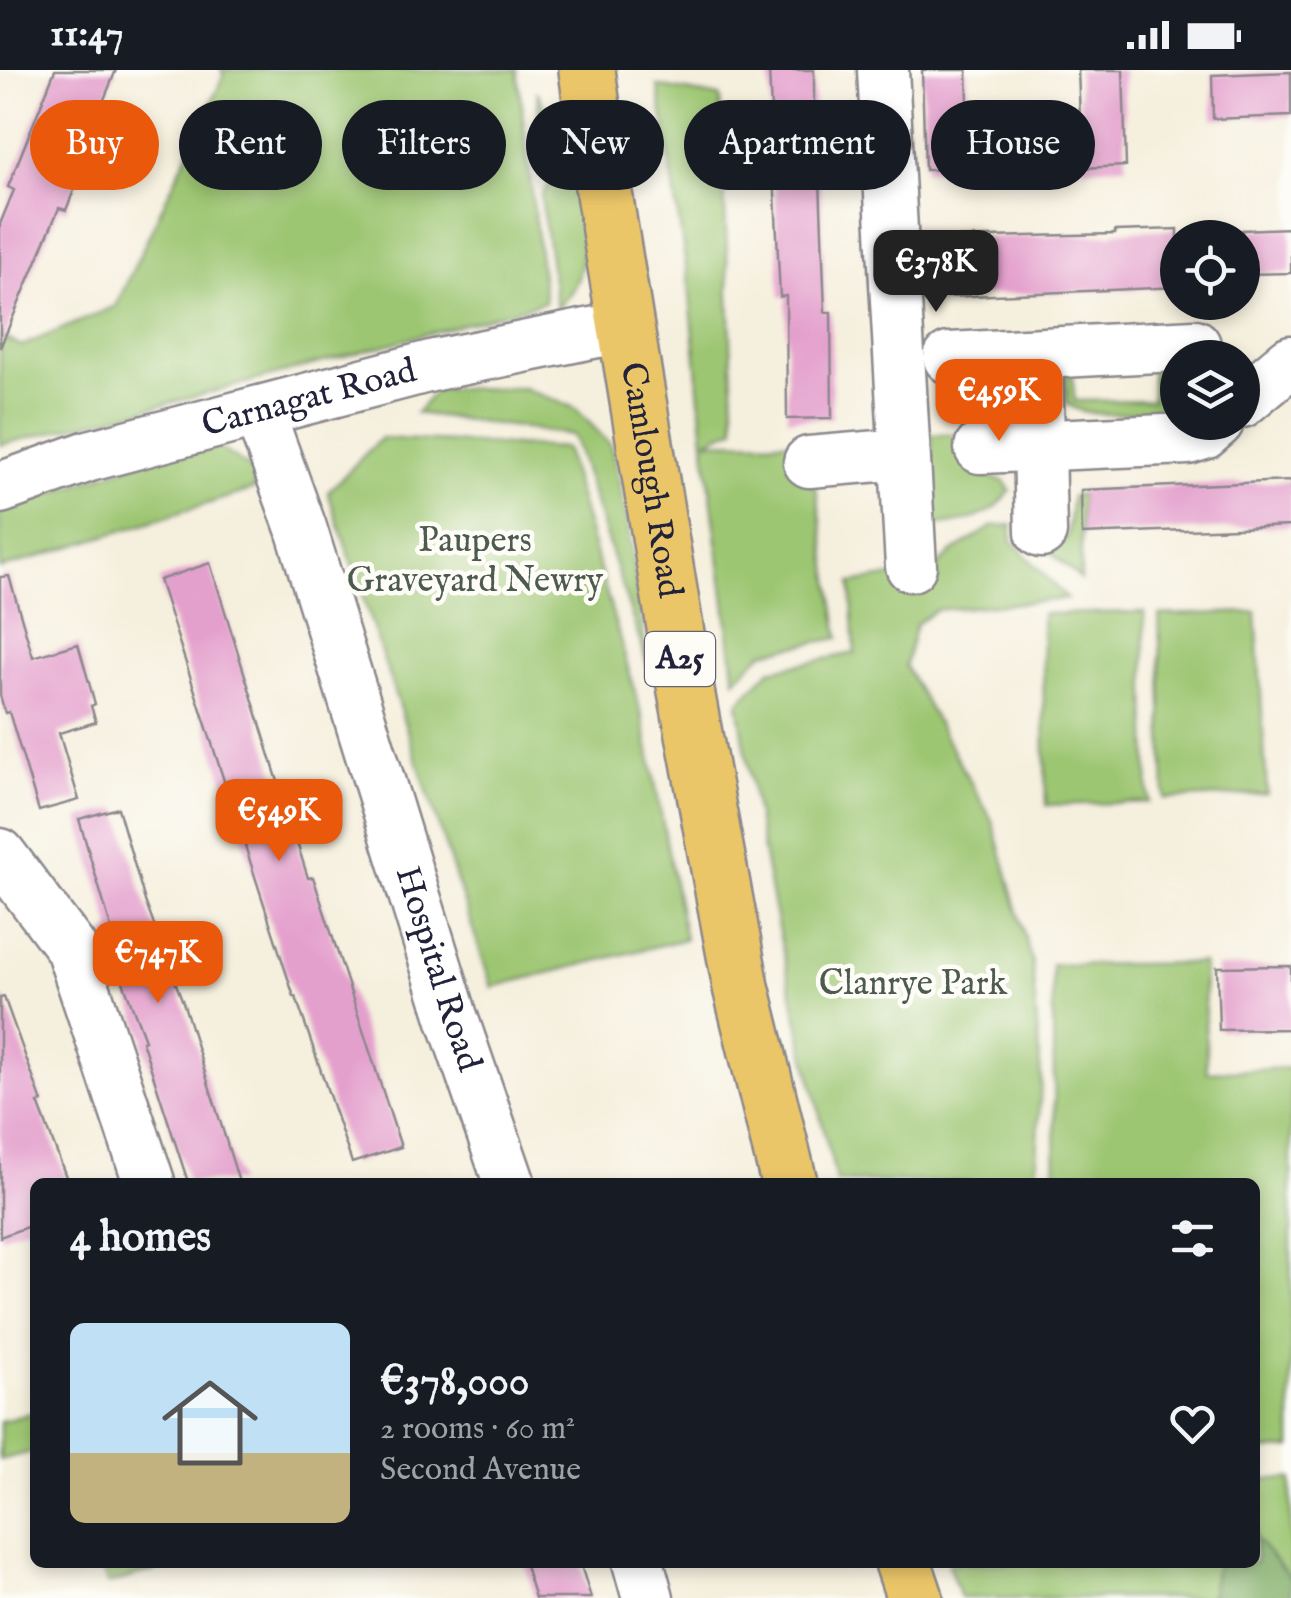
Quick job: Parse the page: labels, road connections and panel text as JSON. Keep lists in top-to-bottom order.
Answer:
{
  "streets": {
    "main road": ["Camlough Road", "A25"],
    "street": ["Carnagat Road", "Hospital Road"]
  },
  "crossings": [
    ["Carnagat Road", "Camlough Road"],
    ["Carnagat Road", "Hospital Road"]
  ],
  "parks": ["Paupers Graveyard Newry", "Clanrye Park"],
  "page": {
    "status": "11:47",
    "chip": [
      "Buy",
      "Rent",
      "Filters",
      "New",
      "Apartment",
      "House"
    ],
    "price": [
      "€378K",
      "€459K",
      "€549K",
      "€747K"
    ],
    "heading": "4 homes",
    "list": [
      {
        "name": "€378,000",
        "note": "2 rooms · 60 m² · Second Avenue"
      }
    ]
  }
}
